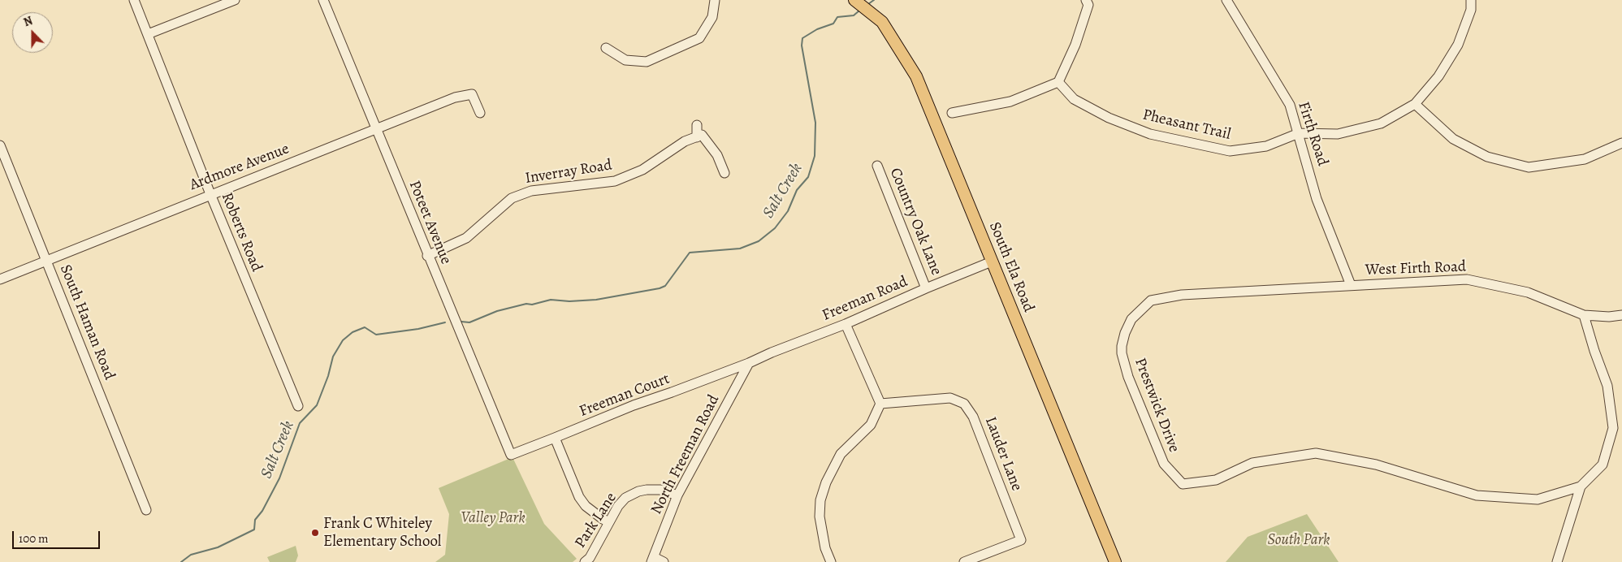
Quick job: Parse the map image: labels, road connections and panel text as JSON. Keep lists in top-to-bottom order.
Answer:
{
  "streets": {
    "main road": ["South Ela Road"],
    "street": [
      "Pheasant Trail",
      "Firth Road",
      "Ardmore Avenue",
      "Inverray Road",
      "Country Oak Lane",
      "Poteet Avenue",
      "Roberts Road",
      "West Firth Road",
      "Freeman Road",
      "South Haman Road",
      "Freeman Court",
      "Prestwick Drive",
      "Lauder Lane",
      "North Freeman Road",
      "Park Lane"
    ]
  },
  "crossings": [
    ["Pheasant Trail", "Firth Road"],
    ["Firth Road", "West Firth Road"],
    ["Firth Road", "Prestwick Drive"],
    ["Ardmore Avenue", "Poteet Avenue"],
    ["Ardmore Avenue", "Roberts Road"],
    ["Ardmore Avenue", "South Haman Road"],
    ["Inverray Road", "Poteet Avenue"],
    ["Country Oak Lane", "Freeman Road"],
    ["Poteet Avenue", "Freeman Court"],
    ["South Ela Road", "Freeman Road"],
    ["West Firth Road", "Prestwick Drive"],
    ["Freeman Road", "Freeman Court"],
    ["Freeman Road", "North Freeman Road"],
    ["Freeman Court", "North Freeman Road"],
    ["North Freeman Road", "Park Lane"]
  ],
  "water": ["Salt Creek"],
  "parks": ["Valley Park", "South Park"],
  "places": ["Frank C Whiteley Elementary School"],
  "scale_bar": "100 m",
  "north": "top"
}
